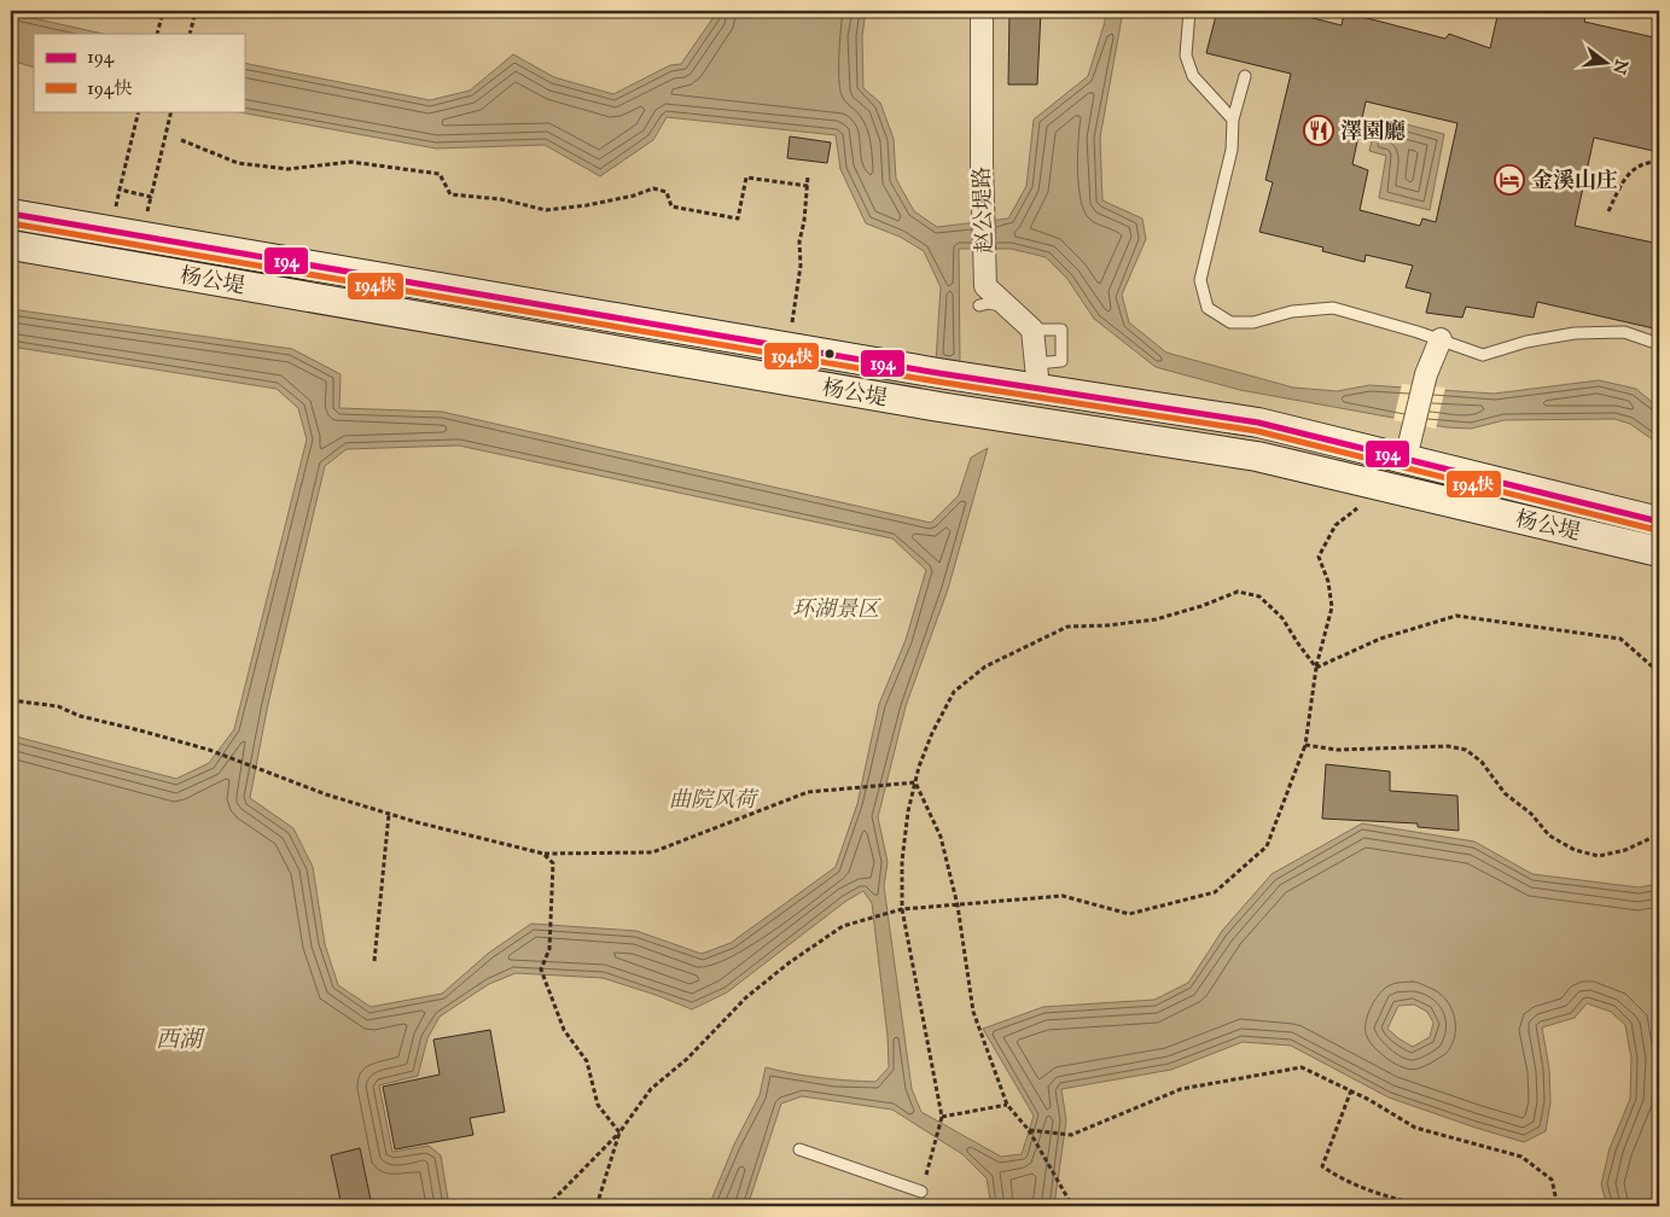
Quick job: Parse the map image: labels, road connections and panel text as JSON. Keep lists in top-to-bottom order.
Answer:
{
  "streets": {
    "main road": ["杨公堤"],
    "street": ["赵公堤路"]
  },
  "water": ["西湖"],
  "parks": ["环湖景区", "曲院风荷"],
  "places": {
    "restaurant": ["澤園廳"],
    "hotel": ["金溪山庄"]
  },
  "lines": ["transit line 194", "transit line 194快"],
  "legend": ["194", "194快"],
  "north": "right"
}
